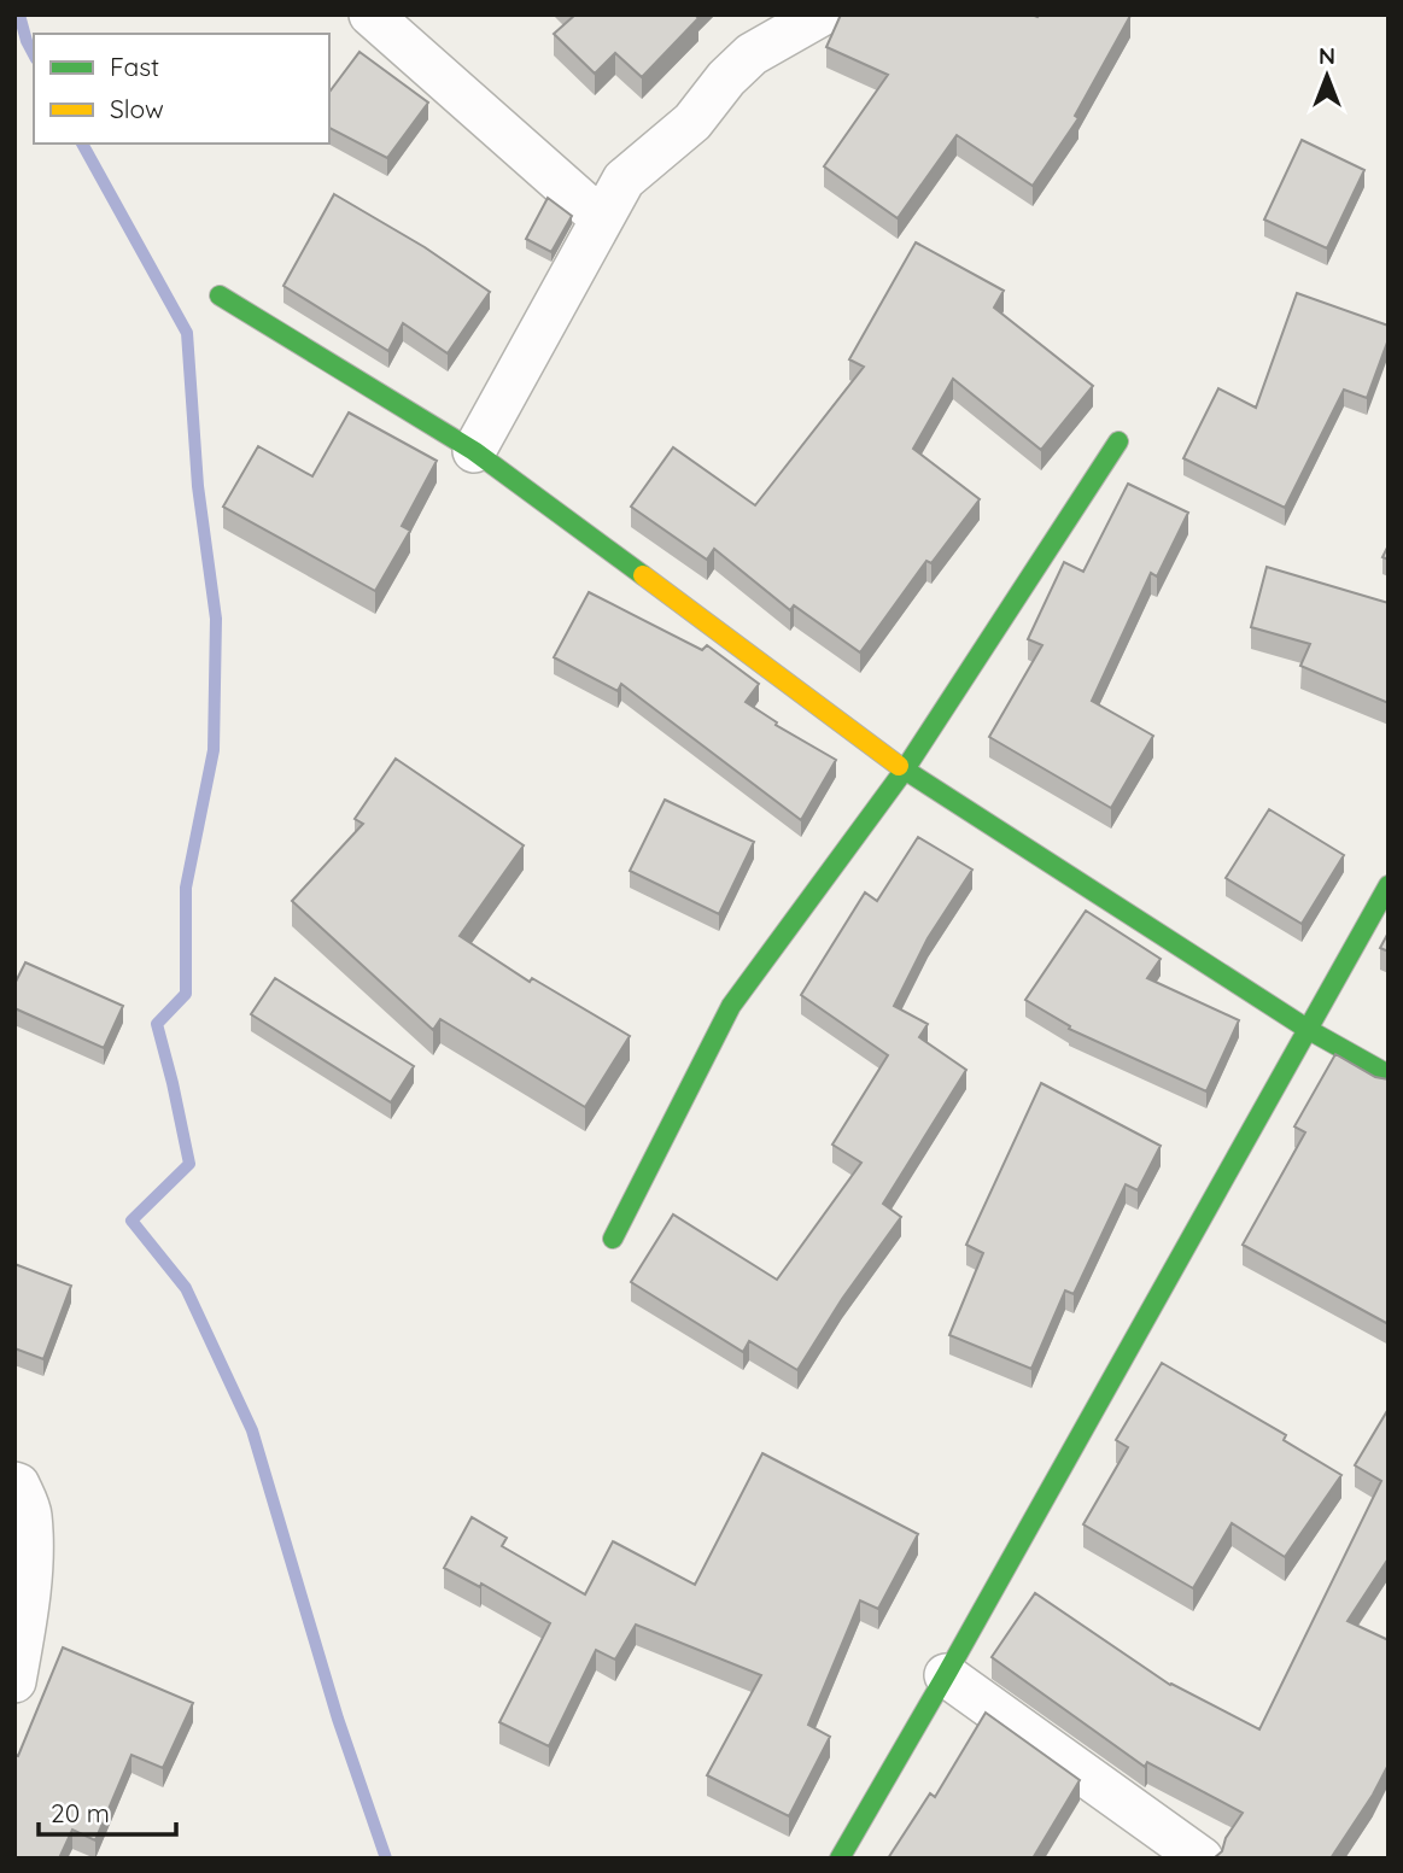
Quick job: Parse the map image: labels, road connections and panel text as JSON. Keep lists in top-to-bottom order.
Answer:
{
  "legend": ["Fast", "Slow"],
  "scale_bar": "20 m",
  "north": "top"
}
